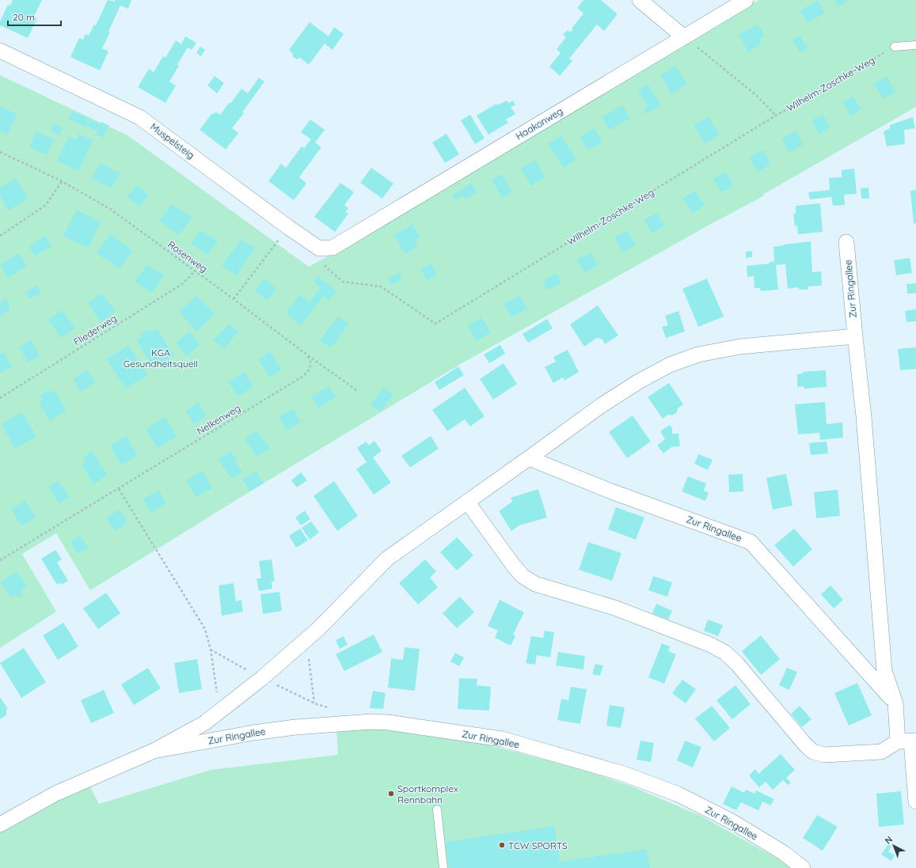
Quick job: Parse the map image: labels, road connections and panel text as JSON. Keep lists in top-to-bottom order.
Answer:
{
  "streets": {
    "street": ["Haakonweg", "Muspelsteig", "Zur Ringallee"],
    "path": [
      "Wilhelm-Zoschke-Weg",
      "Rosenweg",
      "Fliederweg",
      "Nelkenweg"
    ]
  },
  "crossings": [
    ["Wilhelm-Zoschke-Weg", "Haakonweg"],
    ["Wilhelm-Zoschke-Weg", "Muspelsteig"],
    ["Haakonweg", "Muspelsteig"],
    ["Rosenweg", "Fliederweg"],
    ["Rosenweg", "Nelkenweg"]
  ],
  "parks": ["KGA Gesundheitsquell"],
  "places": ["Sportkomplex Rennbahn", "TCW SPORTS"],
  "scale_bar": "20 m",
  "north": "top left"
}
